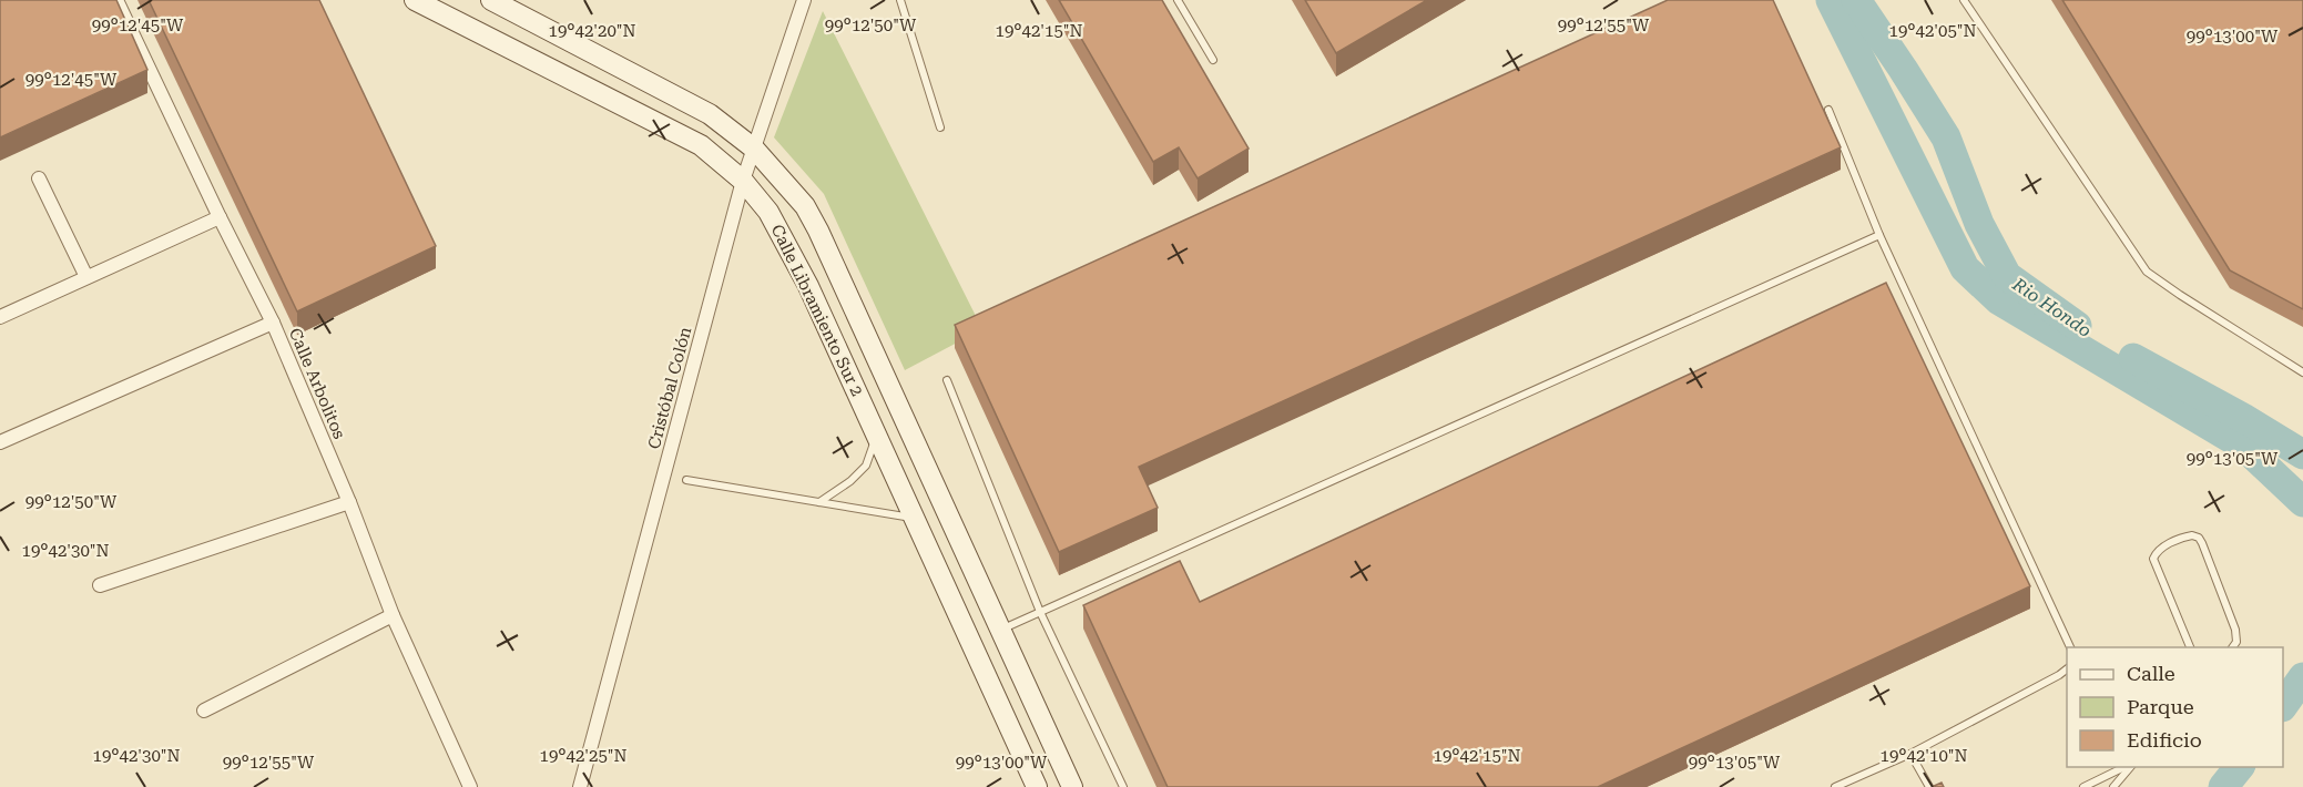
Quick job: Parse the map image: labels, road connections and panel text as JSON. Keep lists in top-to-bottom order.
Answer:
{
  "streets": {
    "main road": ["Calle Libramiento Sur 2"],
    "street": ["Calle Arbolitos", "Cristóbal Colón"]
  },
  "crossings": [
    ["Calle Libramiento Sur 2", "Cristóbal Colón"]
  ],
  "water": ["Rio Hondo"],
  "legend": ["Calle", "Parque", "Edificio"],
  "coordinates": [
    "99°12'45\"W",
    "99°12'50\"W",
    "99°12'55\"W",
    "19°42'05\"N",
    "19°42'20\"N",
    "19°42'15\"N",
    "99°13'00\"W",
    "99°13'05\"W",
    "19°42'30\"N",
    "19°42'25\"N",
    "19°42'10\"N"
  ]
}
